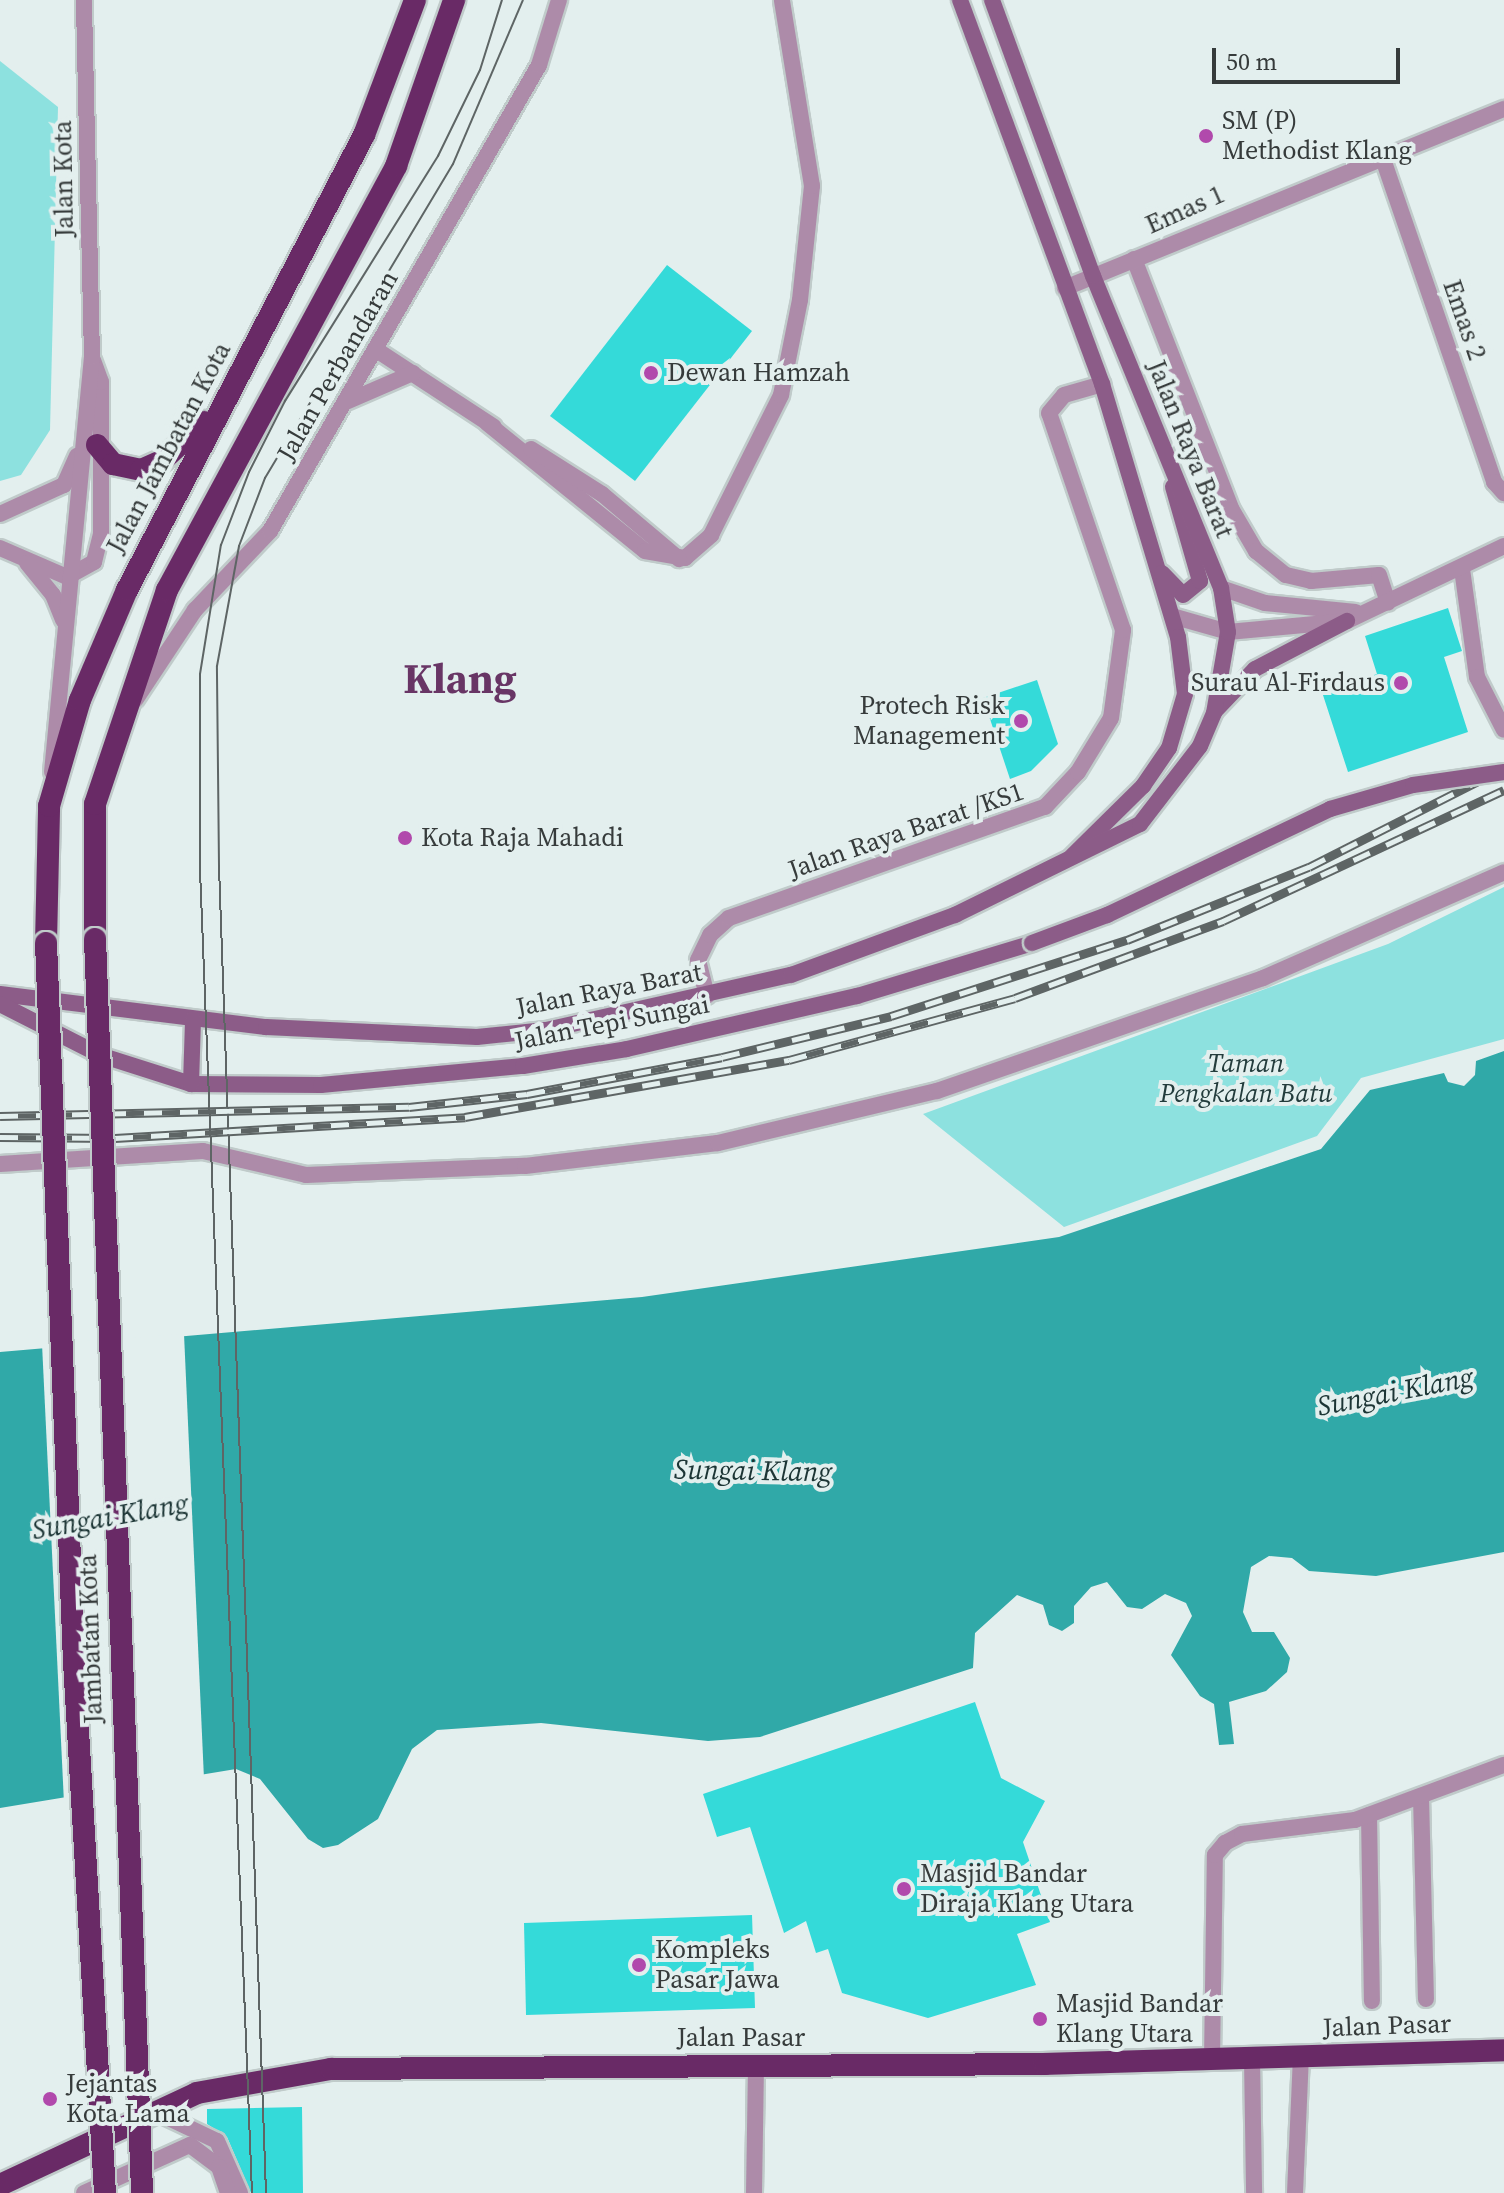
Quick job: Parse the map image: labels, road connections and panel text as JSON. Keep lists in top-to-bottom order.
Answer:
{
  "streets": {
    "highway": ["Jalan Jambatan Kota", "Jambatan Kota", "Jalan Pasar"],
    "main road": ["Jalan Raya Barat", "Jalan Tepi Sungai"],
    "street": [
      "Jalan Kota",
      "Emas 1",
      "Emas 2",
      "Jalan Perbandaran",
      "Jalan Raya Barat /KS1"
    ]
  },
  "crossings": [
    ["Jalan Kota", "Jalan Jambatan Kota"],
    ["Emas 1", "Emas 2"],
    ["Emas 1", "Jalan Raya Barat"],
    ["Jalan Perbandaran", "Jambatan Kota"],
    ["Jalan Jambatan Kota", "Jambatan Kota"],
    ["Jalan Raya Barat", "Jalan Raya Barat /KS1"]
  ],
  "districts": ["Klang"],
  "water": ["Sungai Klang"],
  "parks": ["Taman Pengkalan Batu"],
  "places": [
    "SM (P) Methodist Klang",
    "Dewan Hamzah",
    "Surau Al-Firdaus",
    "Protech Risk Management",
    "Kota Raja Mahadi",
    "Masjid Bandar Diraja Klang Utara",
    "Kompleks Pasar Jawa",
    "Masjid Bandar Klang Utara",
    "Jejantas Kota Lama"
  ],
  "scale_bar": "50 m"
}
